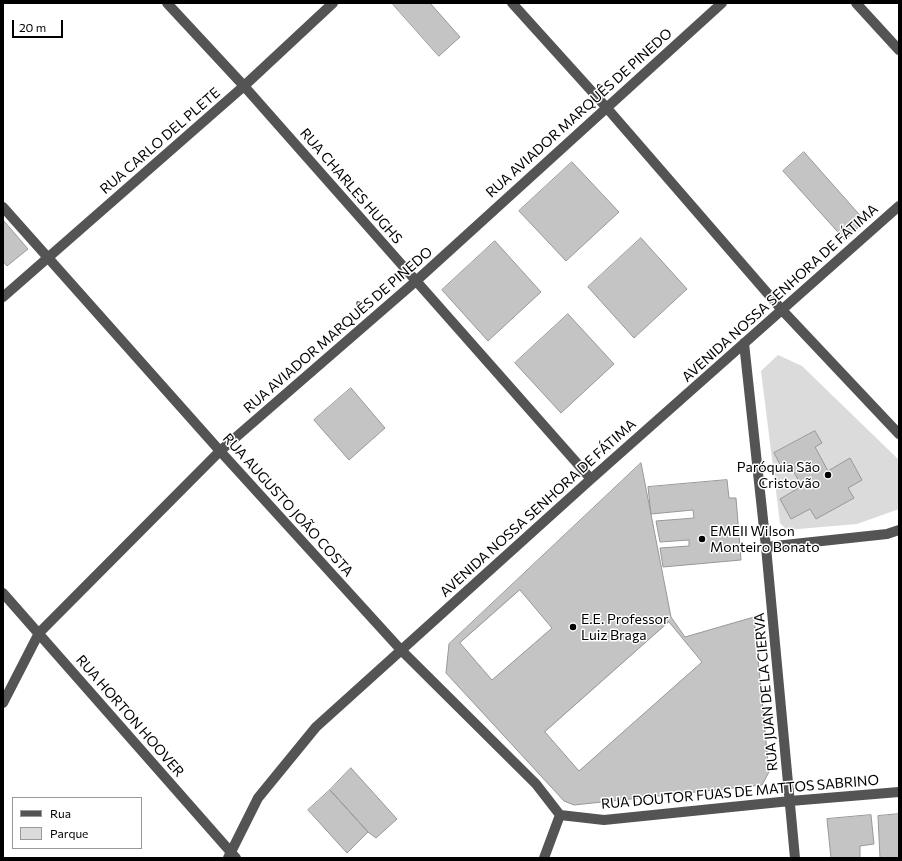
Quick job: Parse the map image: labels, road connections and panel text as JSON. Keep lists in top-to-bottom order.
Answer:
{
  "streets": {
    "street": [
      "RUA AVIADOR MARQUÊS DE PINEDO",
      "RUA CARLO DEL PLETE",
      "RUA CHARLES HUGHS",
      "AVENIDA NOSSA SENHORA DE FÁTIMA",
      "RUA AUGUSTO JOÃO COSTA",
      "RUA JUAN DE LA CIERVA",
      "RUA HORTON HOOVER",
      "RUA DOUTOR FUAS DE MATTOS SABRINO"
    ]
  },
  "crossings": [
    ["RUA AVIADOR MARQUÊS DE PINEDO", "RUA CHARLES HUGHS"],
    ["RUA AVIADOR MARQUÊS DE PINEDO", "RUA AUGUSTO JOÃO COSTA"],
    ["RUA AVIADOR MARQUÊS DE PINEDO", "RUA HORTON HOOVER"],
    ["RUA CARLO DEL PLETE", "RUA CHARLES HUGHS"],
    ["RUA CARLO DEL PLETE", "RUA AUGUSTO JOÃO COSTA"],
    ["RUA CHARLES HUGHS", "AVENIDA NOSSA SENHORA DE FÁTIMA"],
    ["AVENIDA NOSSA SENHORA DE FÁTIMA", "RUA AUGUSTO JOÃO COSTA"],
    ["AVENIDA NOSSA SENHORA DE FÁTIMA", "RUA JUAN DE LA CIERVA"],
    ["AVENIDA NOSSA SENHORA DE FÁTIMA", "RUA HORTON HOOVER"],
    ["RUA AUGUSTO JOÃO COSTA", "RUA DOUTOR FUAS DE MATTOS SABRINO"],
    ["RUA JUAN DE LA CIERVA", "RUA DOUTOR FUAS DE MATTOS SABRINO"]
  ],
  "places": ["Paróquia São Cristovão", "EMEII Wilson Monteiro Bonato", "E.E. Professor Luiz Braga"],
  "legend": ["Rua", "Parque"],
  "scale_bar": "20 m"
}
